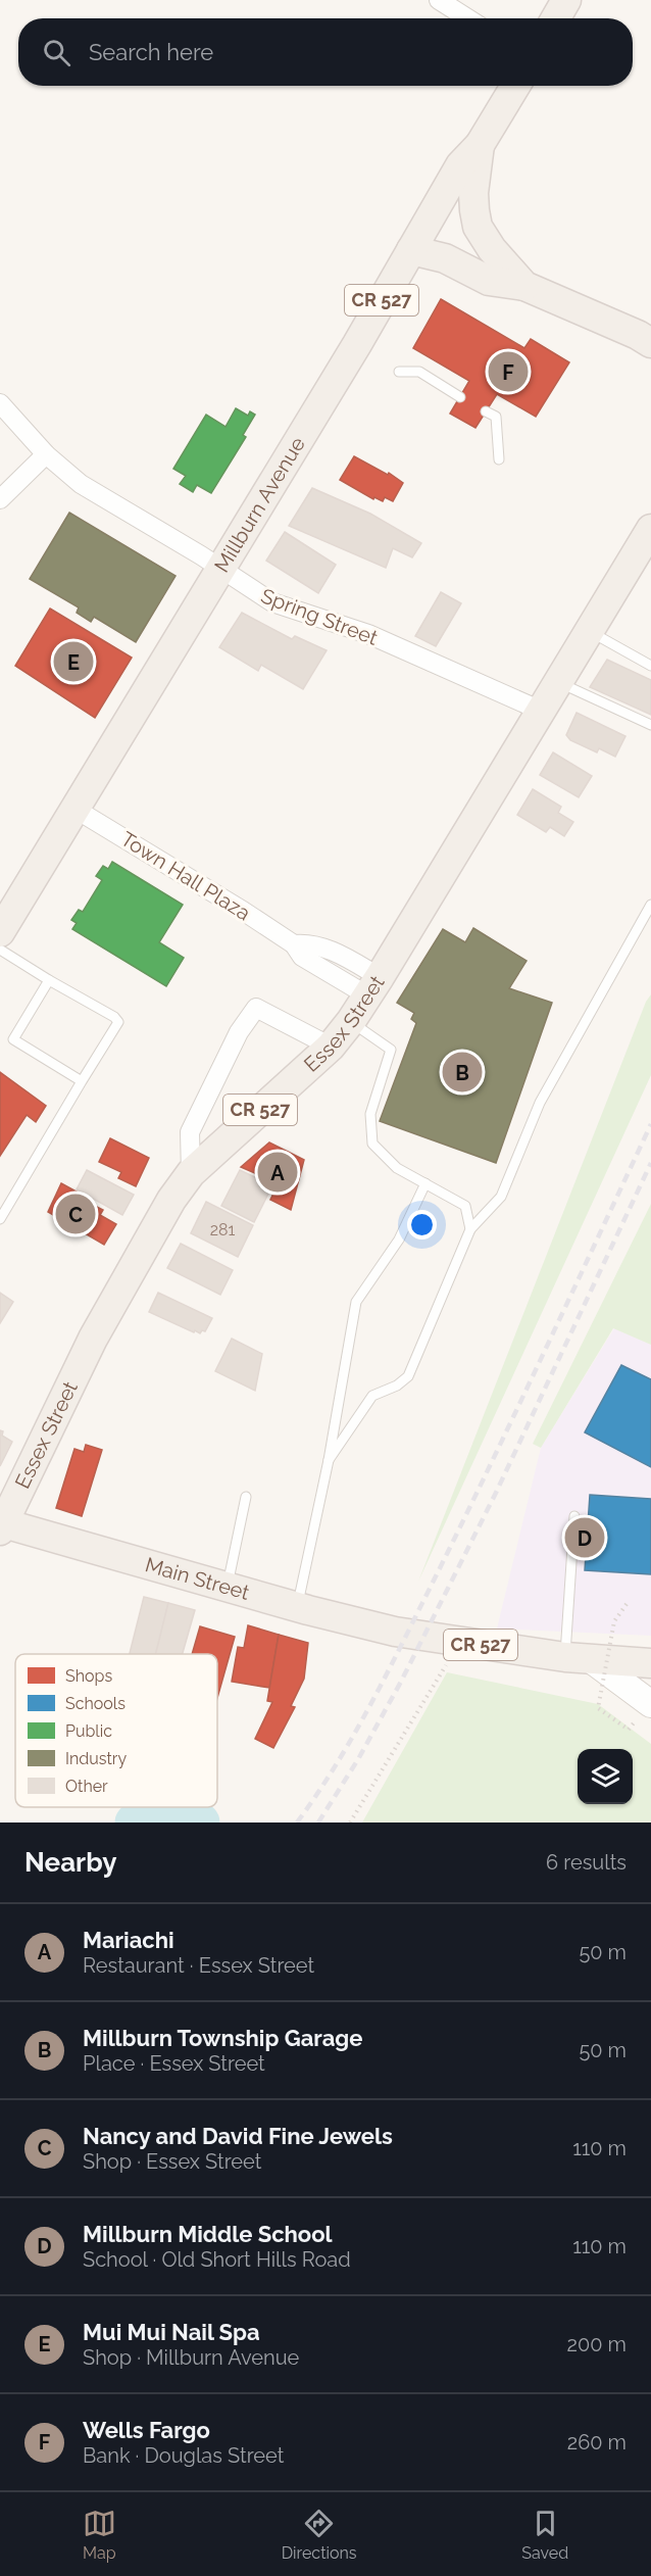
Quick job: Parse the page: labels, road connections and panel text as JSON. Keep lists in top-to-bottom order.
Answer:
{
  "streets": {
    "main road": [
      "CR 527",
      "Millburn Avenue",
      "Essex Street",
      "Main Street"
    ],
    "street": ["Spring Street", "Town Hall Plaza"]
  },
  "crossings": [
    ["CR 527", "Millburn Avenue"],
    ["CR 527", "Main Street"],
    ["Millburn Avenue", "Spring Street"],
    ["Millburn Avenue", "Town Hall Plaza"],
    ["Spring Street", "Essex Street"],
    ["Town Hall Plaza", "Essex Street"],
    ["Essex Street", "Main Street"]
  ],
  "house_numbers": ["281"],
  "legend": [
    "Shops",
    "Schools",
    "Public",
    "Industry",
    "Other"
  ],
  "page": {
    "search": "Search here",
    "pins": [
      "F",
      "E",
      "B",
      "A",
      "C",
      "D"
    ],
    "heading": ["Nearby", "6 results"],
    "list": [
      {
        "mark": "A",
        "name": "Mariachi",
        "note": "Restaurant · Essex Street",
        "value": "50 m"
      },
      {
        "mark": "B",
        "name": "Millburn Township Garage",
        "note": "Place · Essex Street",
        "value": "50 m"
      },
      {
        "mark": "C",
        "name": "Nancy and David Fine Jewels",
        "note": "Shop · Essex Street",
        "value": "110 m"
      },
      {
        "mark": "D",
        "name": "Millburn Middle School",
        "note": "School · Old Short Hills Road",
        "value": "110 m"
      },
      {
        "mark": "E",
        "name": "Mui Mui Nail Spa",
        "note": "Shop · Millburn Avenue",
        "value": "200 m"
      },
      {
        "mark": "F",
        "name": "Wells Fargo",
        "note": "Bank · Douglas Street",
        "value": "260 m"
      }
    ],
    "nav": ["Map", "Directions", "Saved"]
  }
}
